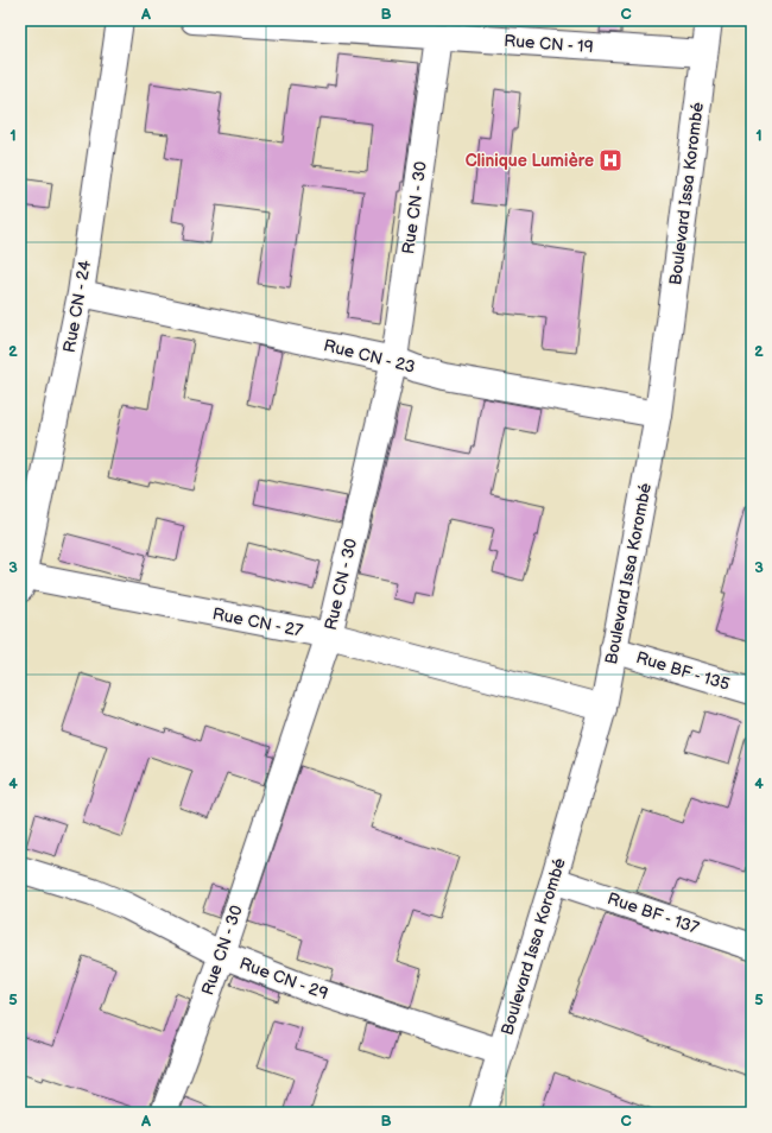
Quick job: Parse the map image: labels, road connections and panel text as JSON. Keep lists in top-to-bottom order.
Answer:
{
  "streets": {
    "street": [
      "Rue CN - 19",
      "Boulevard Issa Korombé",
      "Rue CN - 30",
      "Rue CN - 24",
      "Rue CN - 23",
      "Rue CN - 27",
      "Rue BF - 135",
      "Rue BF - 137",
      "Rue CN - 29"
    ]
  },
  "crossings": [
    ["Rue CN - 19", "Boulevard Issa Korombé"],
    ["Rue CN - 19", "Rue CN - 30"],
    ["Boulevard Issa Korombé", "Rue CN - 23"],
    ["Boulevard Issa Korombé", "Rue CN - 27"],
    ["Boulevard Issa Korombé", "Rue BF - 135"],
    ["Boulevard Issa Korombé", "Rue BF - 137"],
    ["Boulevard Issa Korombé", "Rue CN - 29"],
    ["Rue CN - 30", "Rue CN - 23"],
    ["Rue CN - 30", "Rue CN - 27"],
    ["Rue CN - 30", "Rue CN - 29"],
    ["Rue CN - 24", "Rue CN - 23"],
    ["Rue CN - 24", "Rue CN - 27"]
  ],
  "places": {
    "hospital": ["Clinique Lumière"]
  },
  "grid": {
    "columns": ["A", "B", "C"],
    "rows": [
      "1",
      "2",
      "3",
      "4",
      "5"
    ]
  }
}
